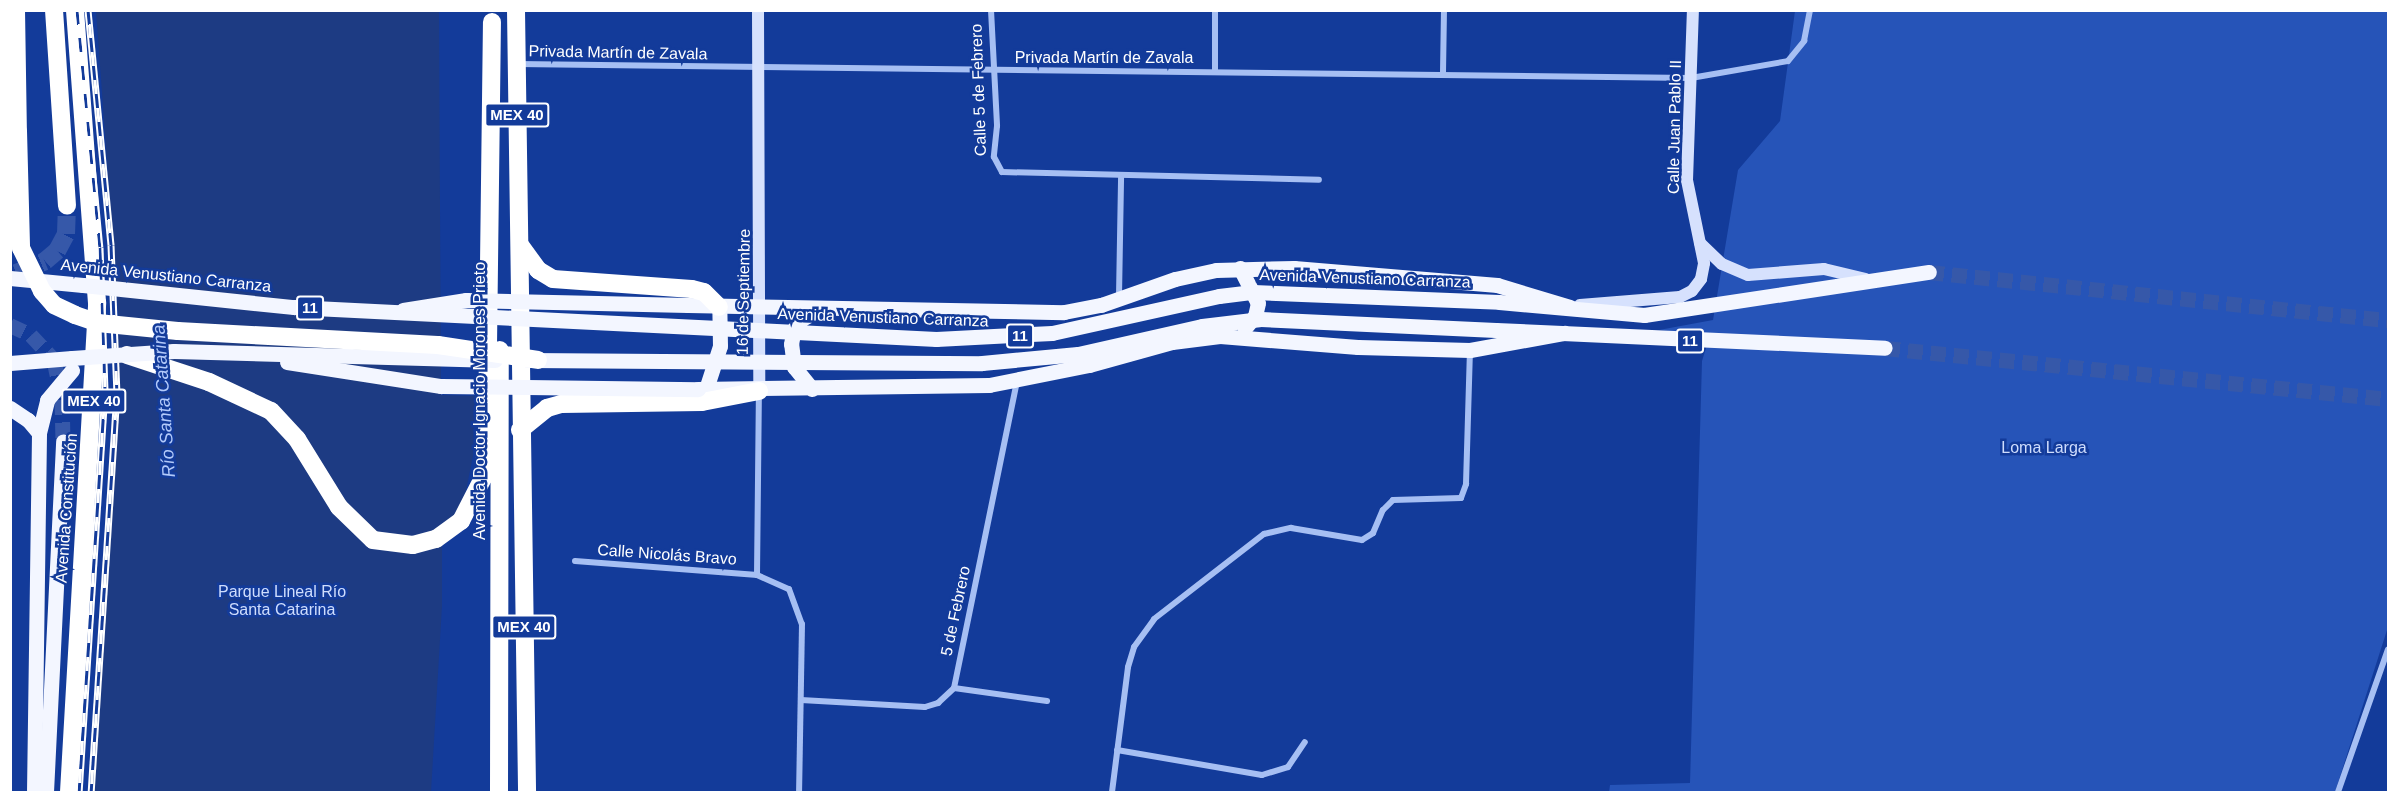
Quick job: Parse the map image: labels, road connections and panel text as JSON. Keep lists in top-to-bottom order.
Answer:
{
  "streets": {
    "highway": ["MEX 40", "Avenida Doctor Ignacio Morones Prieto", "Avenida Constitución"],
    "main road": ["Avenida Venustiano Carranza", "11"],
    "street": [
      "Privada Martín de Zavala",
      "Calle 5 de Febrero",
      "Calle Juan Pablo II",
      "16 de Septiembre",
      "Calle Nicolás Bravo",
      "5 de Febrero"
    ]
  },
  "crossings": [
    ["Privada Martín de Zavala", "Calle 5 de Febrero"],
    ["Privada Martín de Zavala", "MEX 40"],
    ["Privada Martín de Zavala", "Calle Juan Pablo II"],
    ["Privada Martín de Zavala", "16 de Septiembre"],
    ["Calle Juan Pablo II", "Avenida Venustiano Carranza"],
    ["16 de Septiembre", "Calle Nicolás Bravo"],
    ["11", "Avenida Constitución"]
  ],
  "water": ["Río Santa Catarina"],
  "parks": ["Loma Larga", "Parque Lineal Río Santa Catarina"]
}
